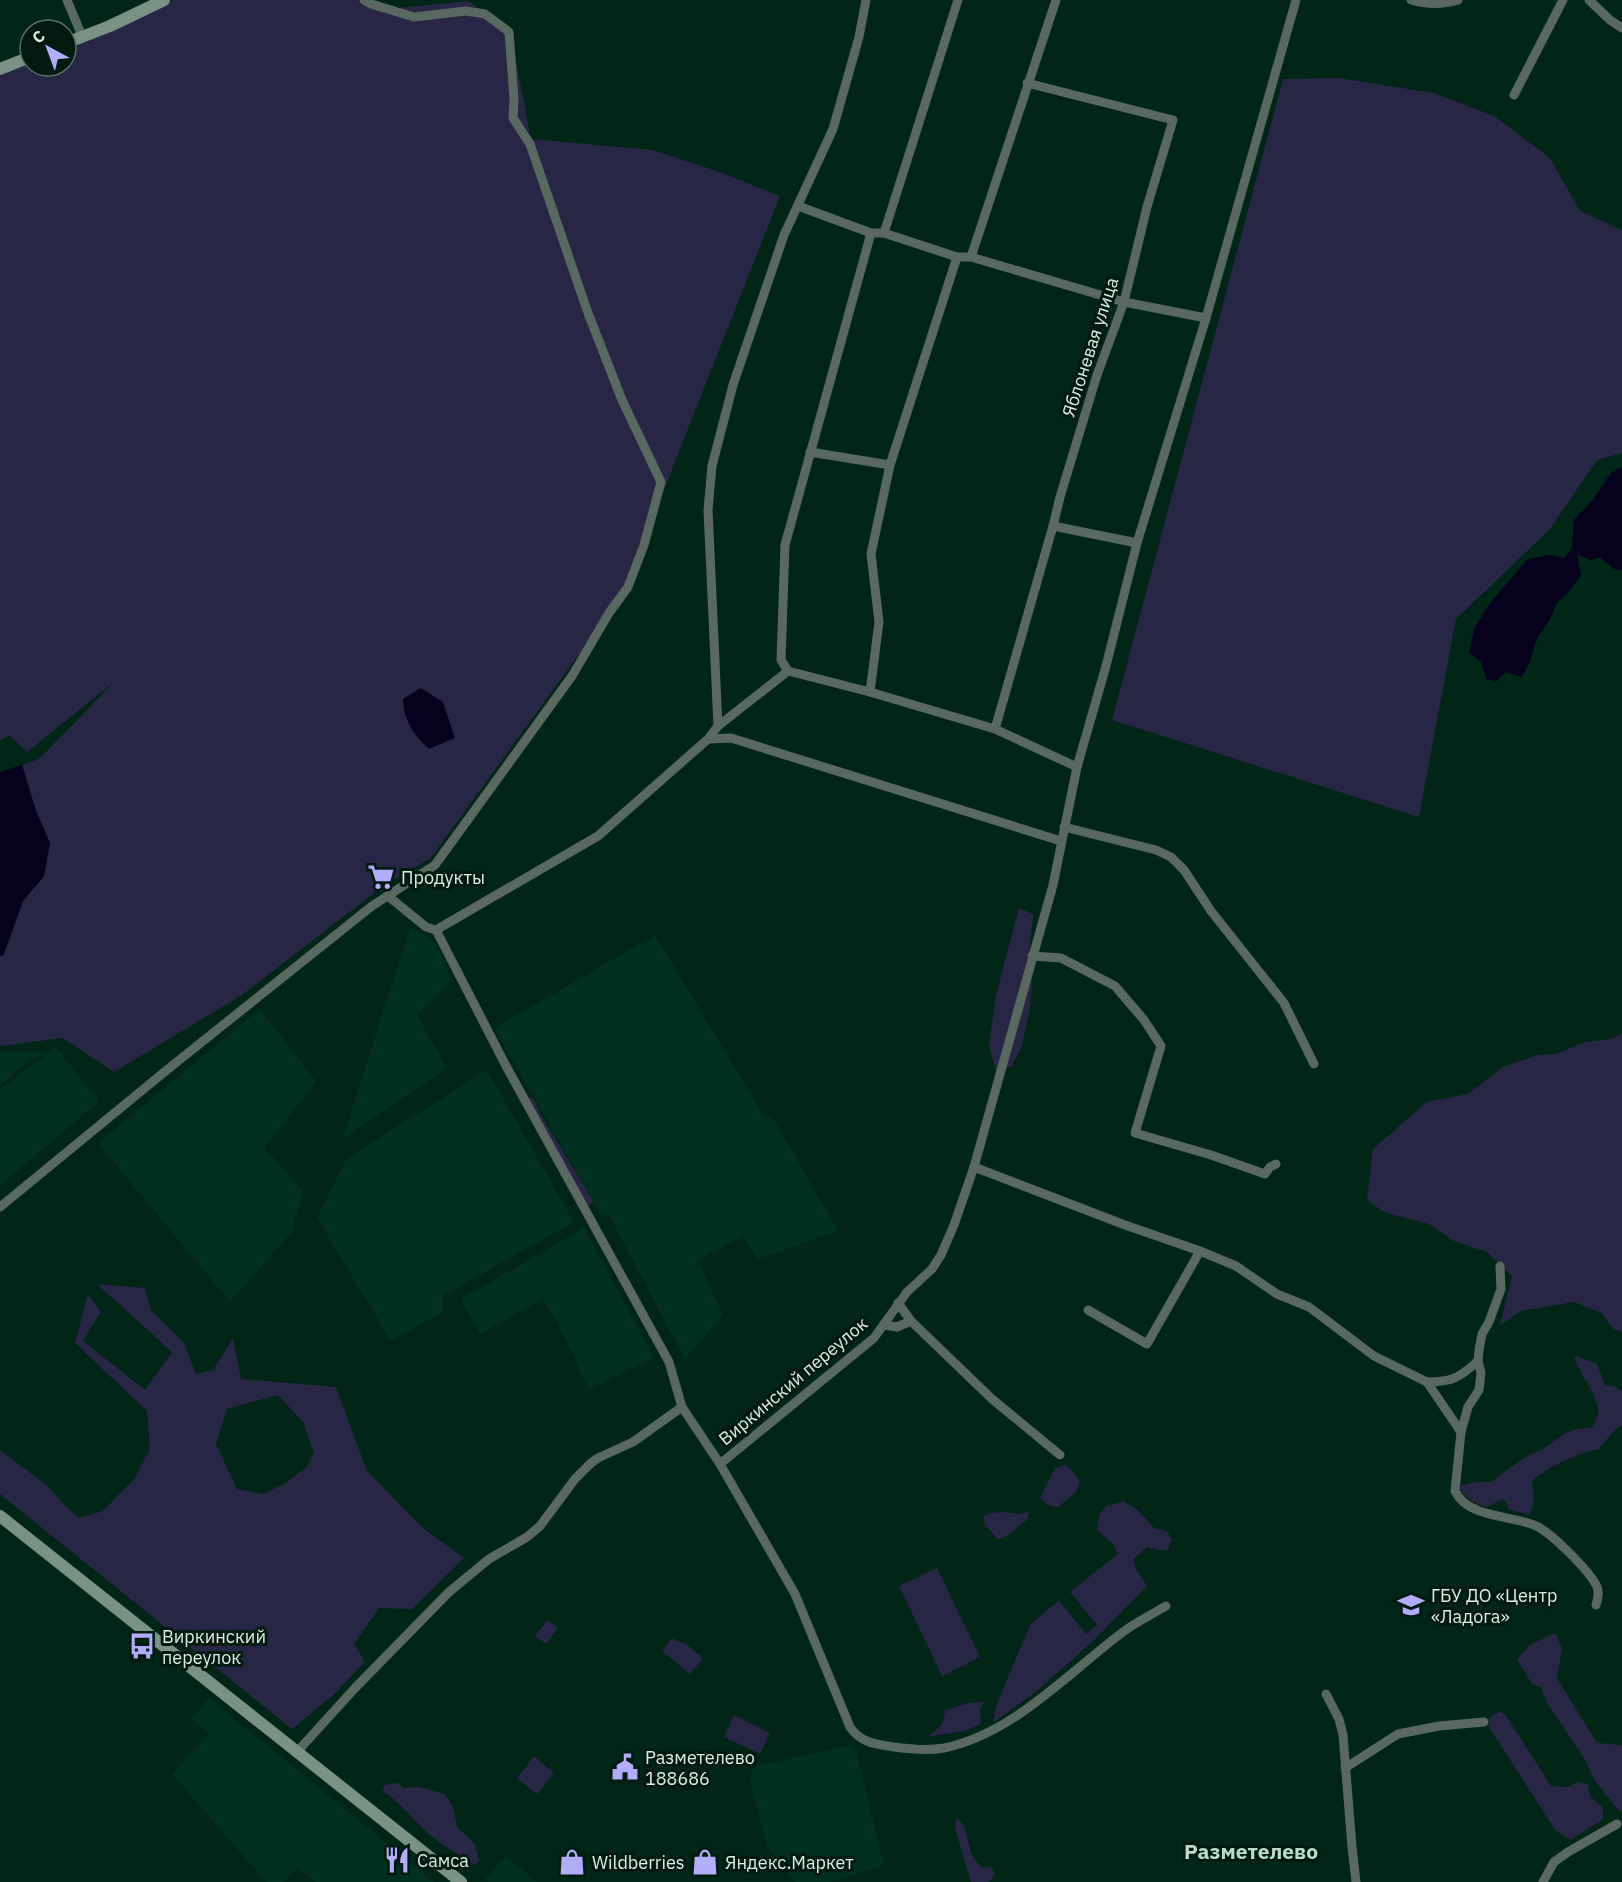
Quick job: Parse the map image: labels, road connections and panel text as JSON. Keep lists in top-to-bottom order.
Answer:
{
  "streets": {
    "street": ["Яблоневая улица", "Виркинский переулок"]
  },
  "districts": ["Разметелево"],
  "places": {
    "supermarket": ["Продукты"],
    "school or university": ["ГБУ ДО «Центр «Ладога»"],
    "bus stop": ["Виркинский переулок"],
    "public building": ["Разметелево 188686"],
    "restaurant": ["Самса"],
    "shop": ["Wildberries", "Яндекс.Маркет"]
  },
  "north": "top left"
}
